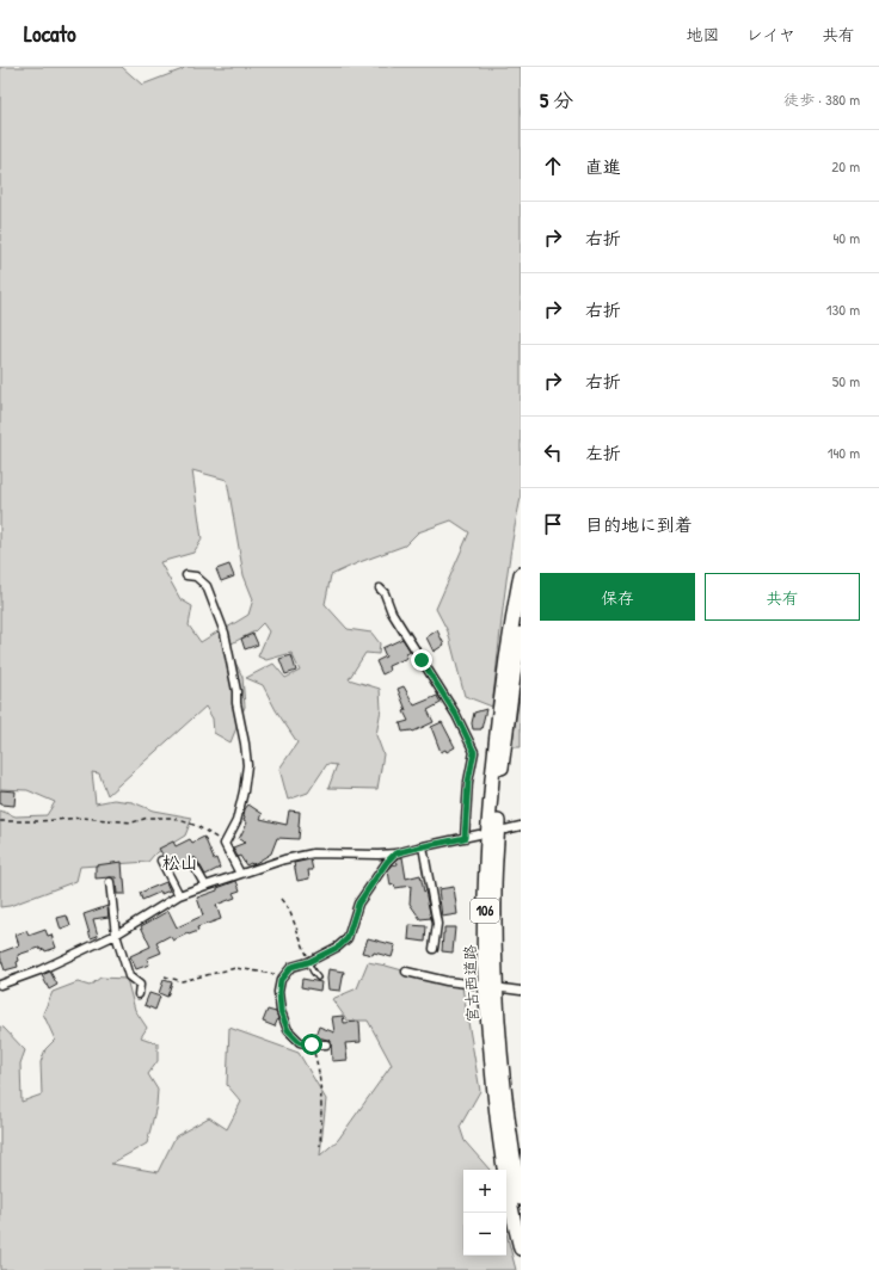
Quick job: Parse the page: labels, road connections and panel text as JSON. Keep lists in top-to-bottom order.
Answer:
{
  "streets": {
    "highway": ["106", "宮古西道路"]
  },
  "crossings": [
    ["106", "宮古西道路"]
  ],
  "districts": ["松山"],
  "page": {
    "header": "Locato",
    "nav": ["地図", "レイヤ", "共有"],
    "heading": ["5 分", "徒歩 · 380 m"],
    "list": [
      ["直進", "20 m"],
      ["右折", "40 m"],
      ["右折", "130 m"],
      ["右折", "50 m"],
      ["左折", "140 m"],
      "目的地に到着"
    ],
    "buttons": ["保存", "共有"],
    "map_buttons": ["+", "−"]
  }
}
